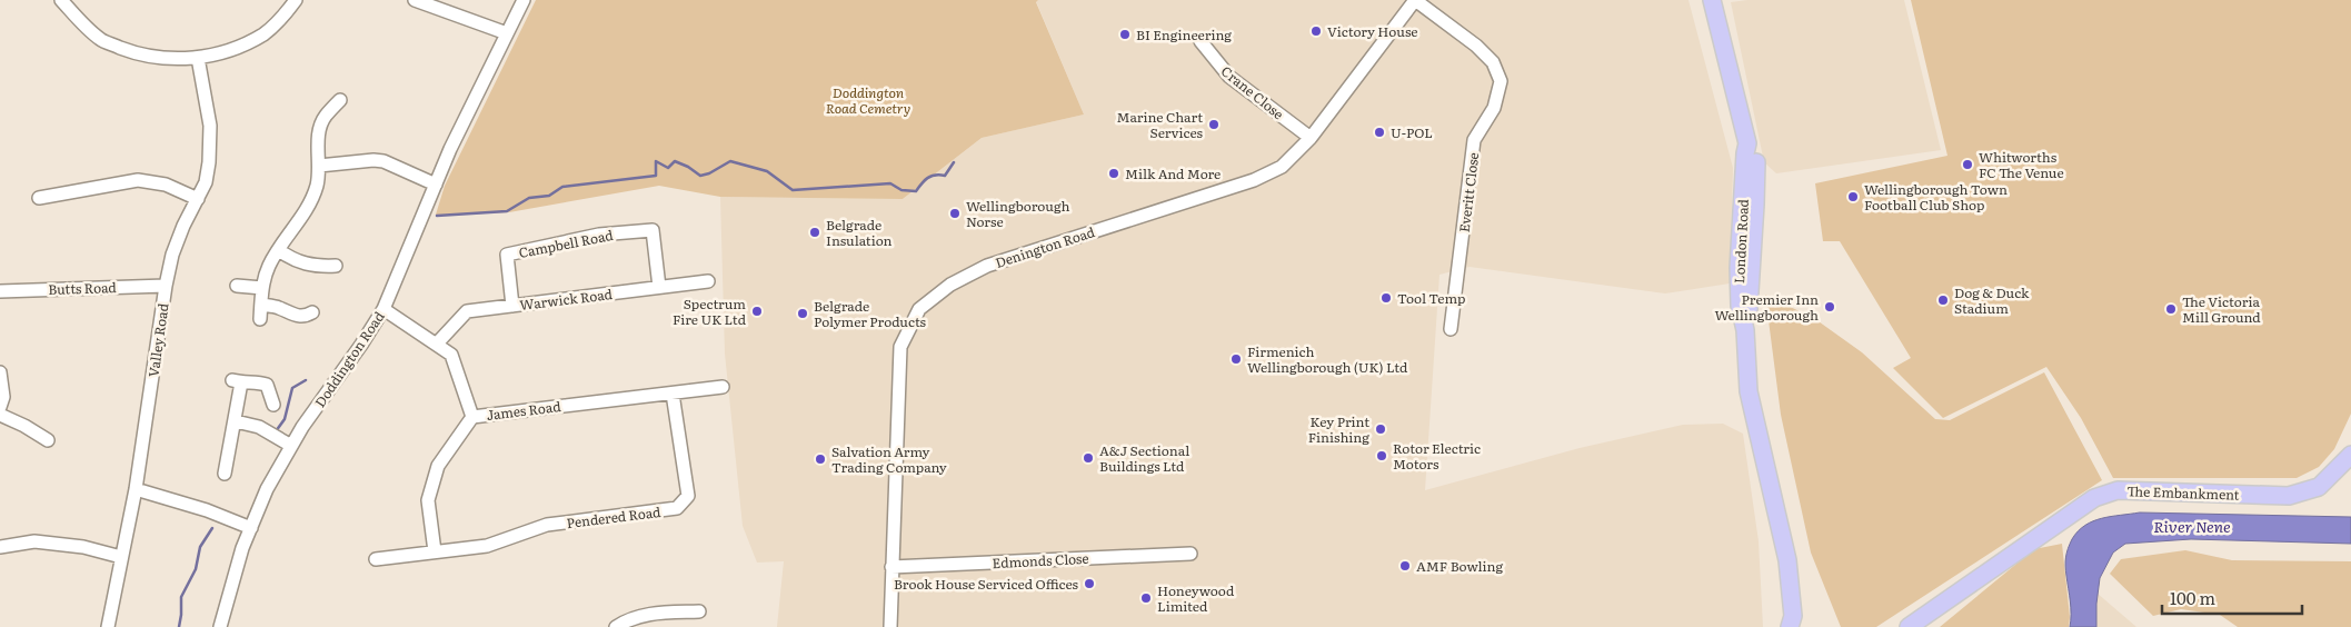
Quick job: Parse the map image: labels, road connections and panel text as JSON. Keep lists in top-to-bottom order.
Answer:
{
  "streets": {
    "main road": ["London Road", "The Embankment"],
    "street": [
      "Crane Close",
      "Everitt Close",
      "Campbell Road",
      "Denington Road",
      "Butts Road",
      "Warwick Road",
      "Valley Road",
      "Doddington Road",
      "James Road",
      "Pendered Road",
      "Edmonds Close"
    ]
  },
  "crossings": [
    ["Crane Close", "Denington Road"],
    ["Everitt Close", "Denington Road"],
    ["Campbell Road", "Warwick Road"],
    ["Denington Road", "Edmonds Close"],
    ["Butts Road", "Valley Road"],
    ["Warwick Road", "James Road"],
    ["Doddington Road", "James Road"],
    ["James Road", "Pendered Road"]
  ],
  "water": ["River Nene"],
  "parks": ["Doddington Road Cemetry"],
  "places": [
    "Victory House",
    "BI Engineering",
    "Marine Chart Services",
    "U-POL",
    "Whitworths FC The Venue",
    "Milk And More",
    "Wellingborough Town Football Club Shop",
    "Wellingborough Norse",
    "Belgrade Insulation",
    "Tool Temp",
    "Dog & Duck Stadium",
    "Premier Inn Wellingborough",
    "The Victoria Mill Ground",
    "Spectrum Fire UK Ltd",
    "Belgrade Polymer Products",
    "Firmenich Wellingborough (UK) Ltd",
    "Key Print Finishing",
    "Rotor Electric Motors",
    "A&J Sectional Buildings Ltd",
    "Salvation Army Trading Company",
    "AMF Bowling",
    "Brook House Serviced Offices",
    "Honeywood Limited"
  ],
  "scale_bar": "100 m"
}
